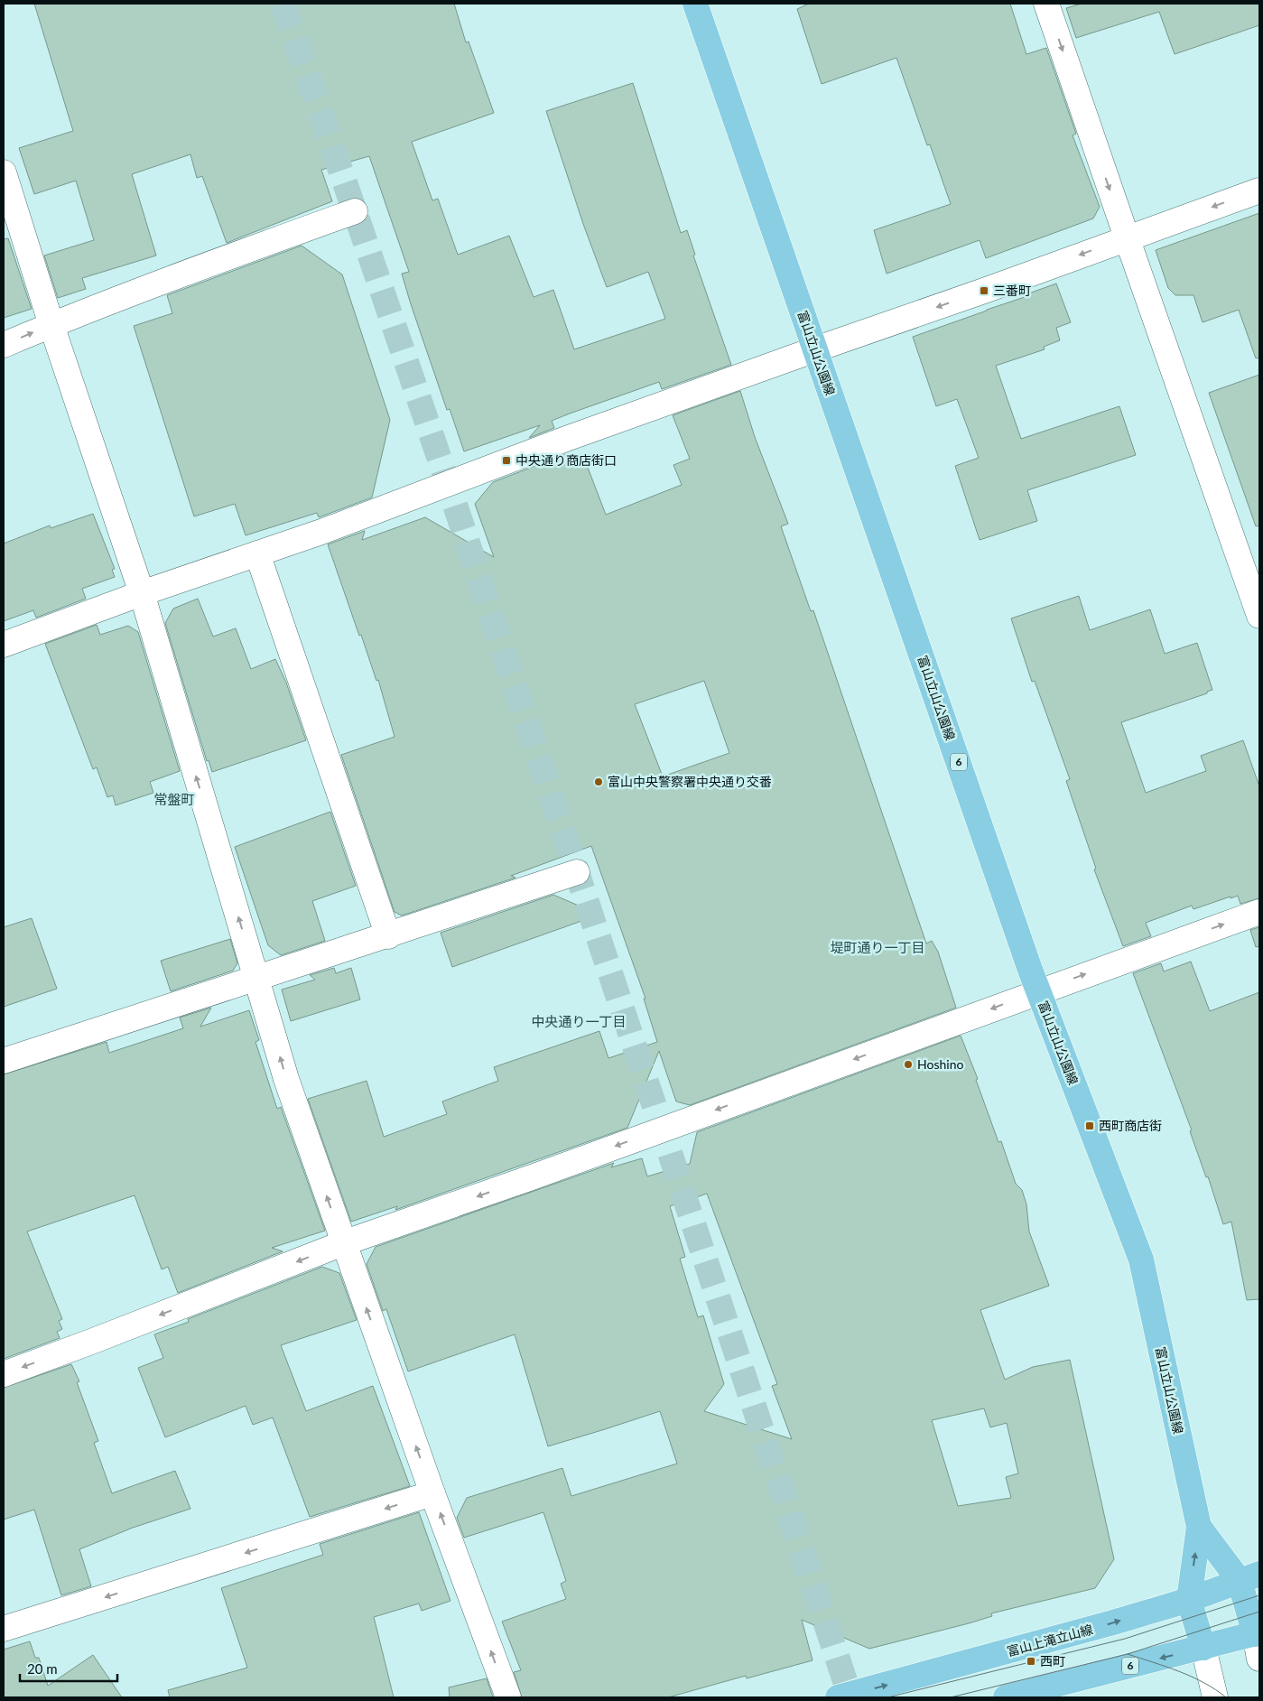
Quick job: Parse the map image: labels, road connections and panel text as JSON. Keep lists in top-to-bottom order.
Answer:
{
  "streets": {
    "main road": ["富山立山公園線", "6", "富山上滝立山線"]
  },
  "crossings": [
    ["富山立山公園線", "6"],
    ["富山立山公園線", "富山上滝立山線"]
  ],
  "districts": ["常盤町", "堤町通り一丁目", "中央通り一丁目"],
  "places": {
    "transit": [
      "三番町",
      "中央通り商店街口",
      "西町商店街",
      "西町"
    ],
    "other": ["富山中央警察署中央通り交番", "Hoshino"]
  },
  "scale_bar": "20 m"
}
